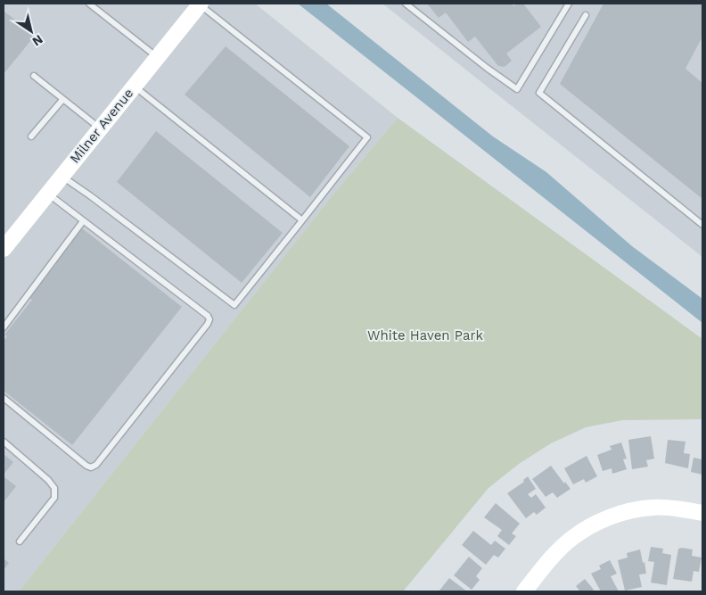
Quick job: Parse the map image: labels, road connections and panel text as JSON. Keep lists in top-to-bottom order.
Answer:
{
  "streets": {
    "main road": ["Milner Avenue"]
  },
  "parks": ["White Haven Park"],
  "north": "bottom right"
}
